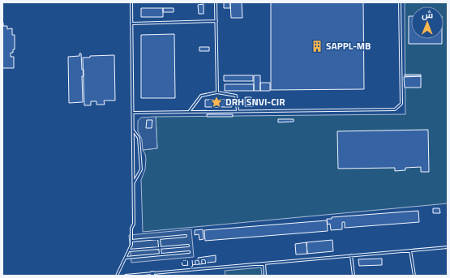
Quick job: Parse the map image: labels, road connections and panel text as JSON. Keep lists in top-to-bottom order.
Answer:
{
  "streets": {
    "lane": ["ممر ت"]
  },
  "places": {
    "building": ["SAPPL-MB"],
    "place": ["DRH SNVI-CIR"]
  },
  "north": "top"
}
